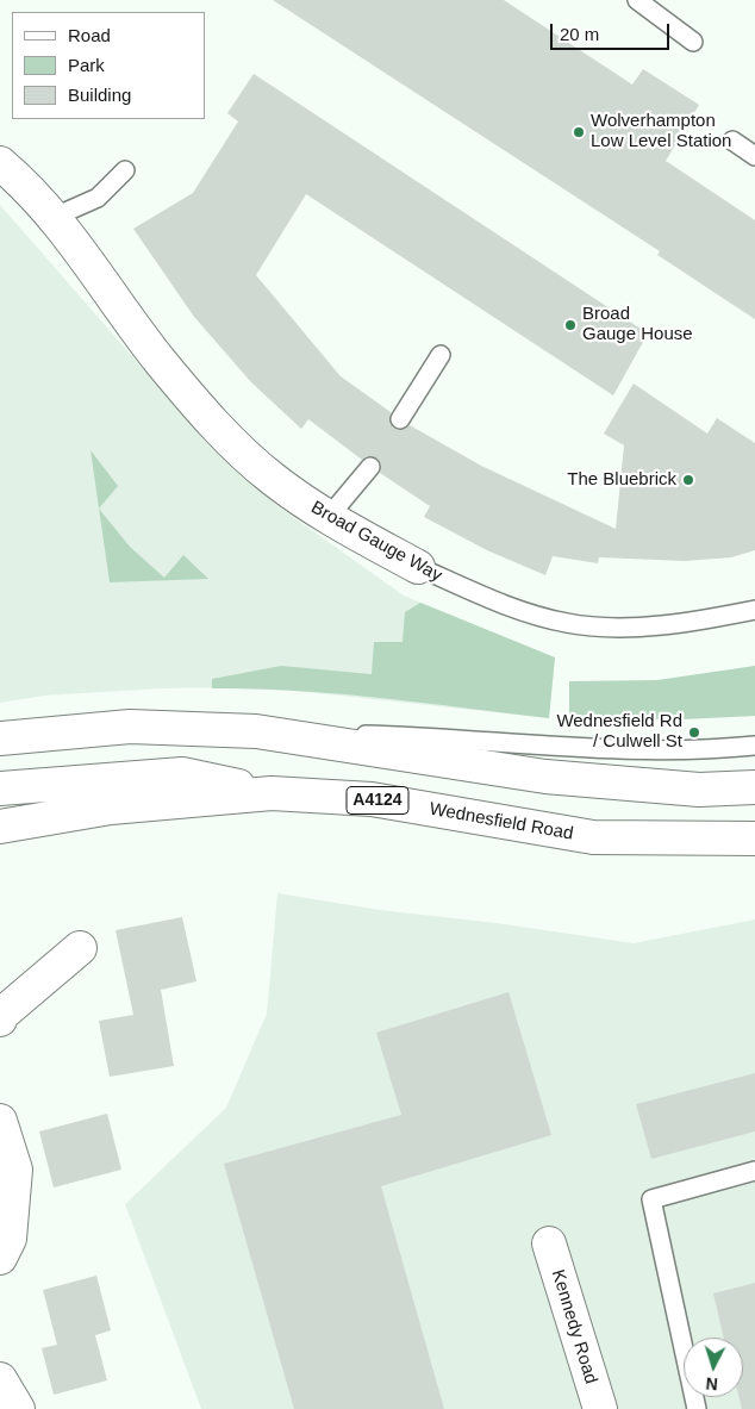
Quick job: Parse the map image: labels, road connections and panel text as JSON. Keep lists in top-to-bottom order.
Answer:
{
  "streets": {
    "main road": [
      "Broad Gauge Way",
      "A4124",
      "Wednesfield Road",
      "Kennedy Road"
    ]
  },
  "places": [
    "Wolverhampton Low Level Station",
    "Broad Gauge House",
    "The Bluebrick",
    "Wednesfield Rd / Culwell St"
  ],
  "legend": ["Road", "Park", "Building"],
  "scale_bar": "20 m",
  "north": "bottom"
}
